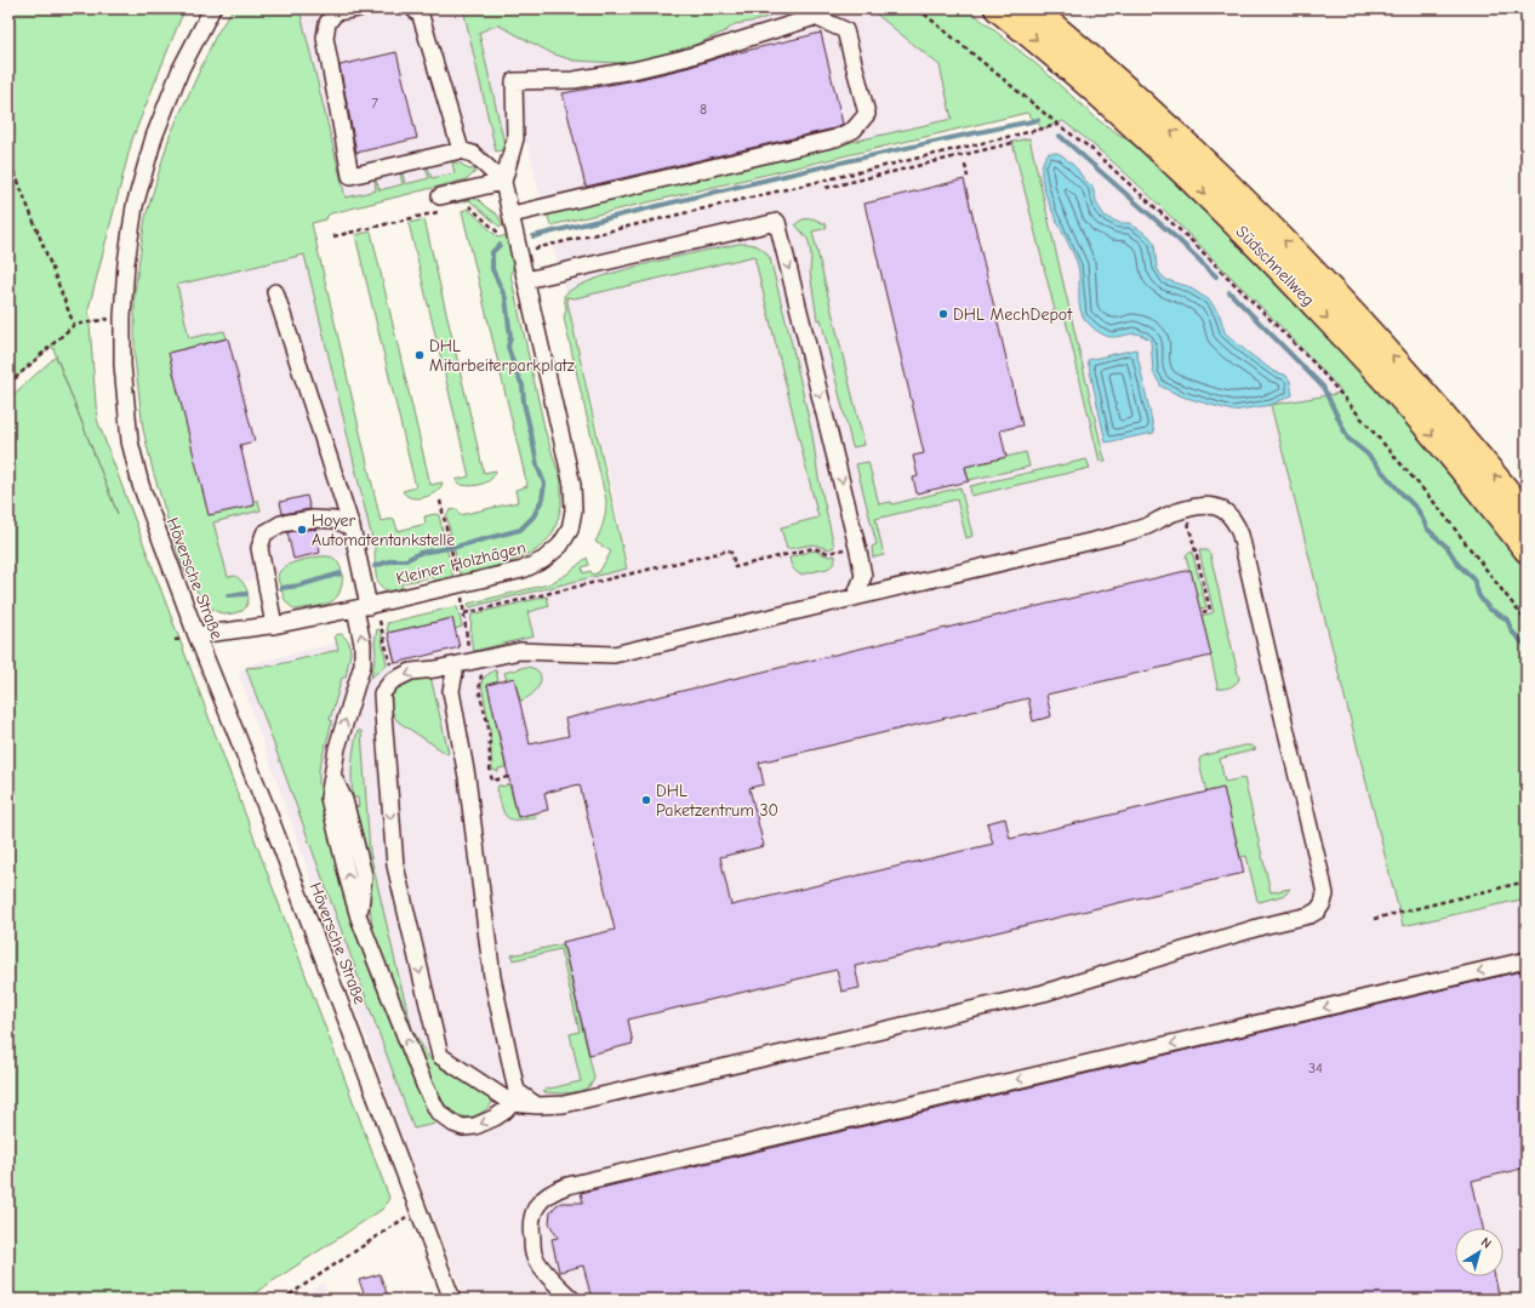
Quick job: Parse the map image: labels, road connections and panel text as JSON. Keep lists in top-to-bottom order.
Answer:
{
  "streets": {
    "highway": ["Südschnellweg"],
    "street": ["Kleiner Holzhägen", "Höversche Straße"]
  },
  "crossings": [
    ["Kleiner Holzhägen", "Höversche Straße"]
  ],
  "places": [
    "DHL MechDepot",
    "DHL Mitarbeiterparkplatz",
    "Hoyer Automatentankstelle",
    "DHL Paketzentrum 30"
  ],
  "house_numbers": ["7", "8", "34"],
  "north": "top right"
}
